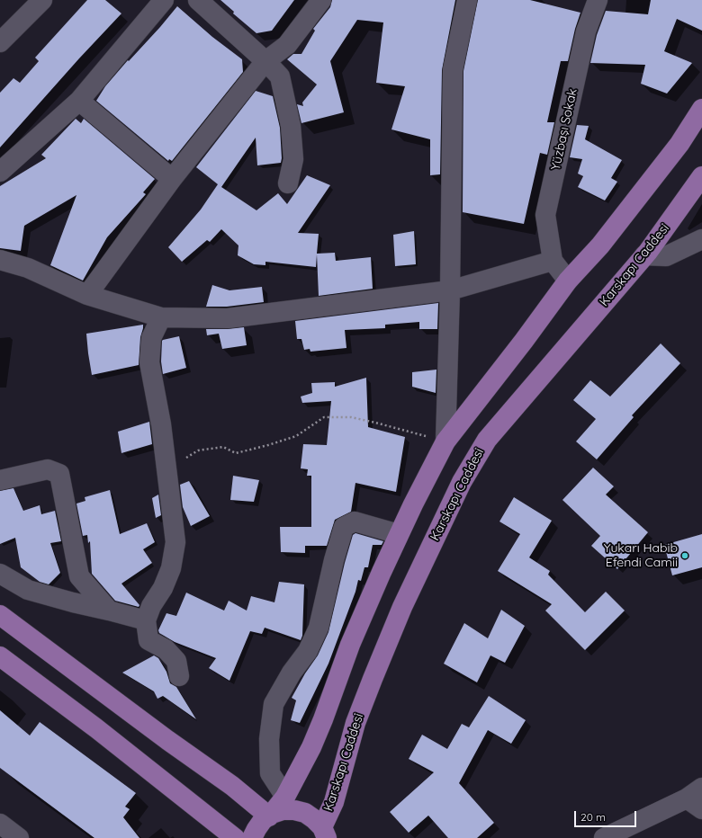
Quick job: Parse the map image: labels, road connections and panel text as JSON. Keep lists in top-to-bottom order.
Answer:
{
  "streets": {
    "main road": ["Karskapı Caddesi"],
    "street": ["Yüzbaşı Sokak"]
  },
  "places": ["Yukarı Habib Efendi Camii"],
  "scale_bar": "20 m"
}
